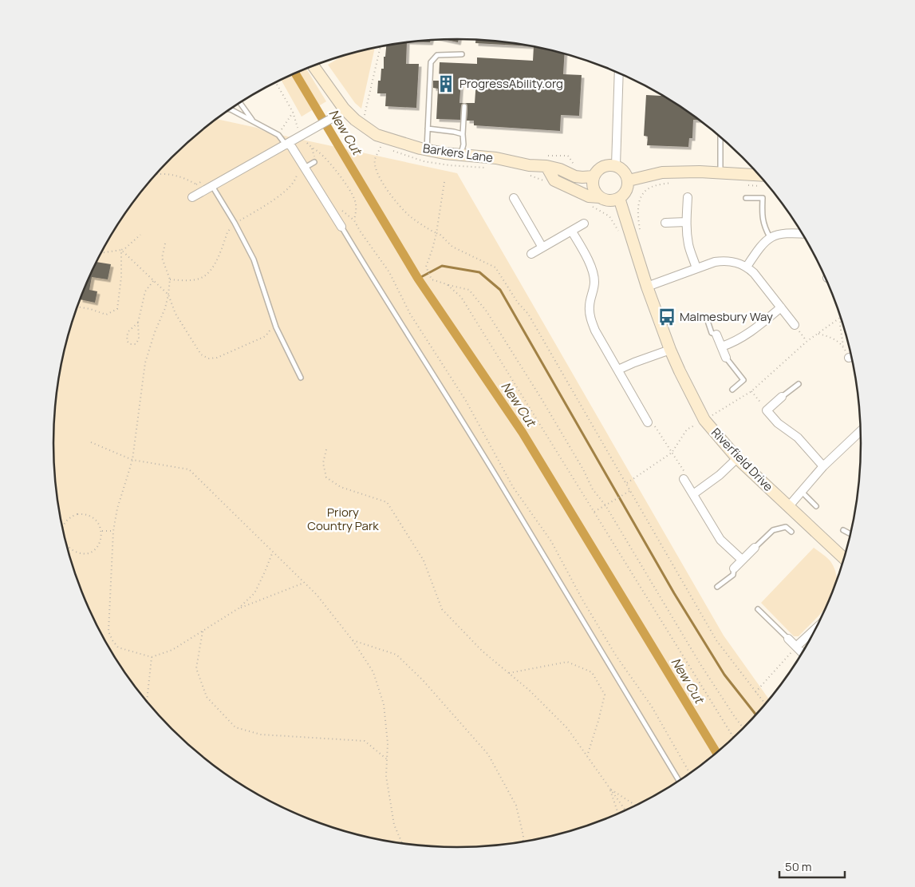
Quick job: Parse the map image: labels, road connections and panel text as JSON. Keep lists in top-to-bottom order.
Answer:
{
  "streets": {
    "street": ["Barkers Lane", "Riverfield Drive"]
  },
  "crossings": [
    ["Barkers Lane", "Riverfield Drive"]
  ],
  "water": ["New Cut"],
  "parks": ["Priory Country Park"],
  "places": {
    "building": ["ProgressAbility.org"],
    "bus stop": ["Malmesbury Way"]
  },
  "scale_bar": "50 m"
}
